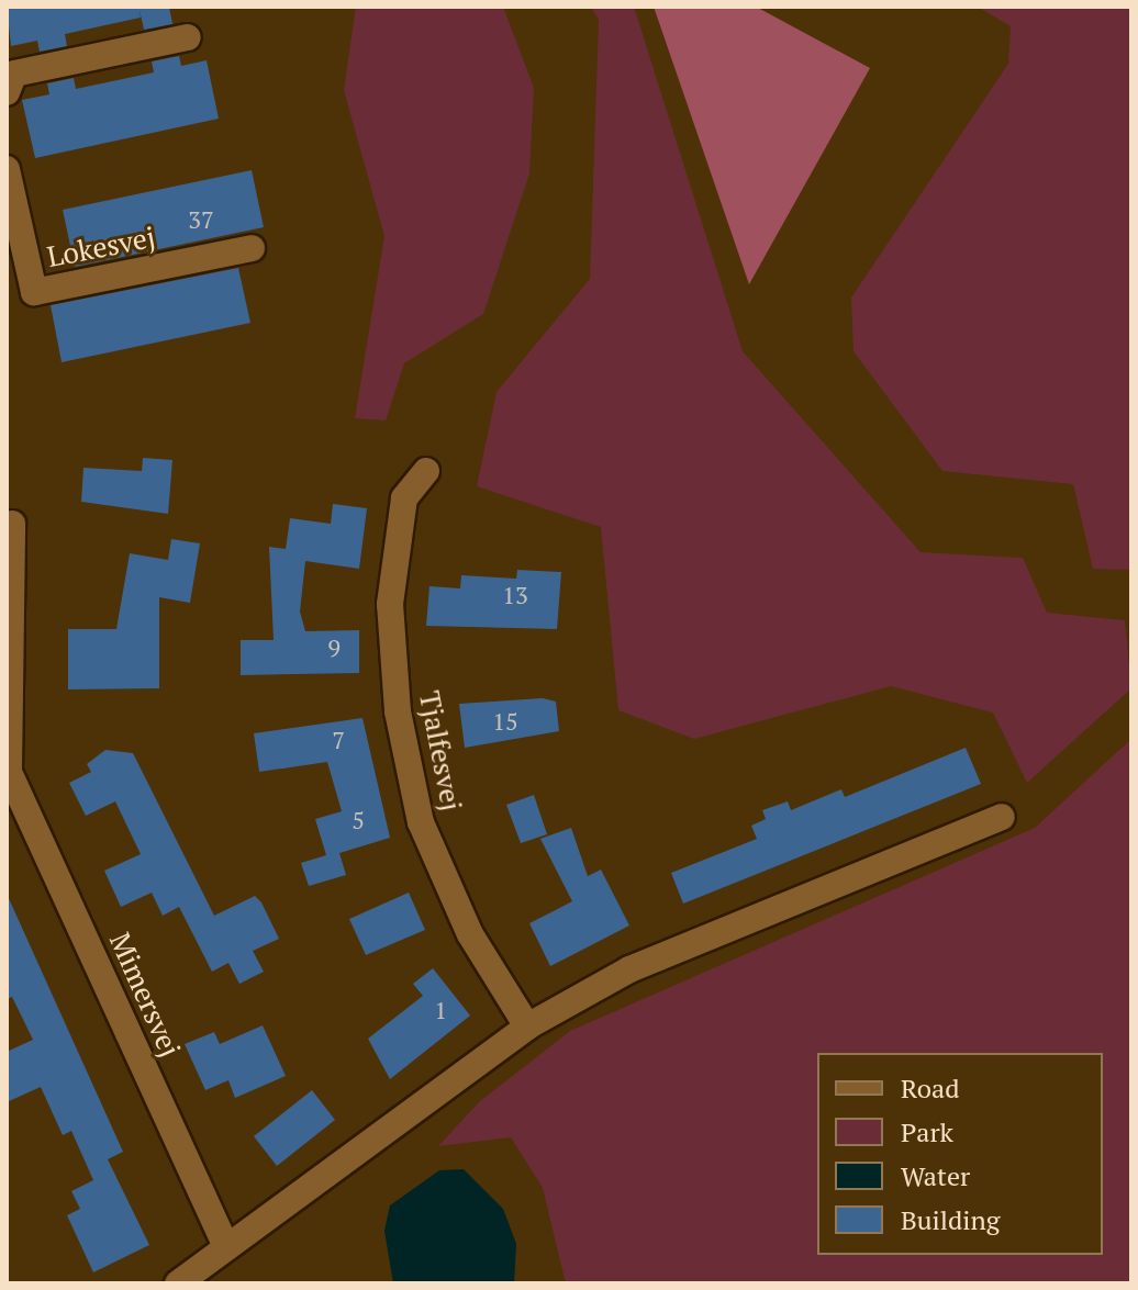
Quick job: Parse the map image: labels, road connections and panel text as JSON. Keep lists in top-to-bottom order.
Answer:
{
  "streets": {
    "street": ["Lokesvej", "Tjalfesvej", "Mimersvej"]
  },
  "house_numbers": [
    "37",
    "13",
    "9",
    "15",
    "7",
    "5",
    "1"
  ],
  "legend": [
    "Road",
    "Park",
    "Water",
    "Building"
  ]
}
